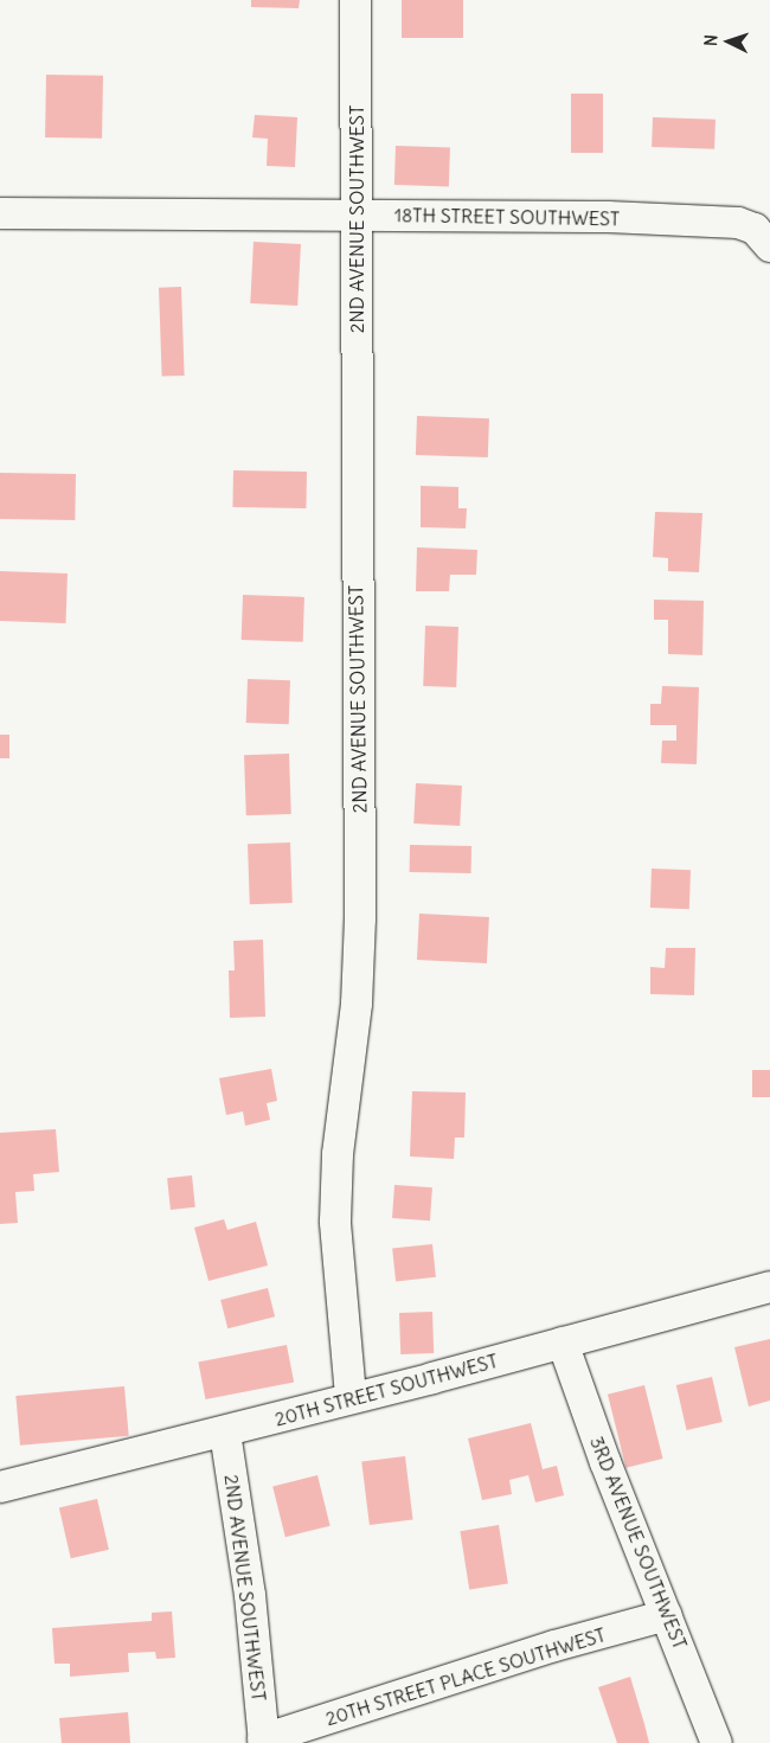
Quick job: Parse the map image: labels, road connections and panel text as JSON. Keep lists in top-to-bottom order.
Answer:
{
  "streets": {
    "street": [
      "18TH STREET SOUTHWEST",
      "2ND AVENUE SOUTHWEST",
      "20TH STREET SOUTHWEST",
      "3RD AVENUE SOUTHWEST",
      "20TH STREET PLACE SOUTHWEST"
    ]
  },
  "crossings": [
    ["18TH STREET SOUTHWEST", "2ND AVENUE SOUTHWEST"],
    ["2ND AVENUE SOUTHWEST", "20TH STREET SOUTHWEST"],
    ["2ND AVENUE SOUTHWEST", "20TH STREET PLACE SOUTHWEST"],
    ["20TH STREET SOUTHWEST", "3RD AVENUE SOUTHWEST"],
    ["3RD AVENUE SOUTHWEST", "20TH STREET PLACE SOUTHWEST"]
  ],
  "north": "left"
}
